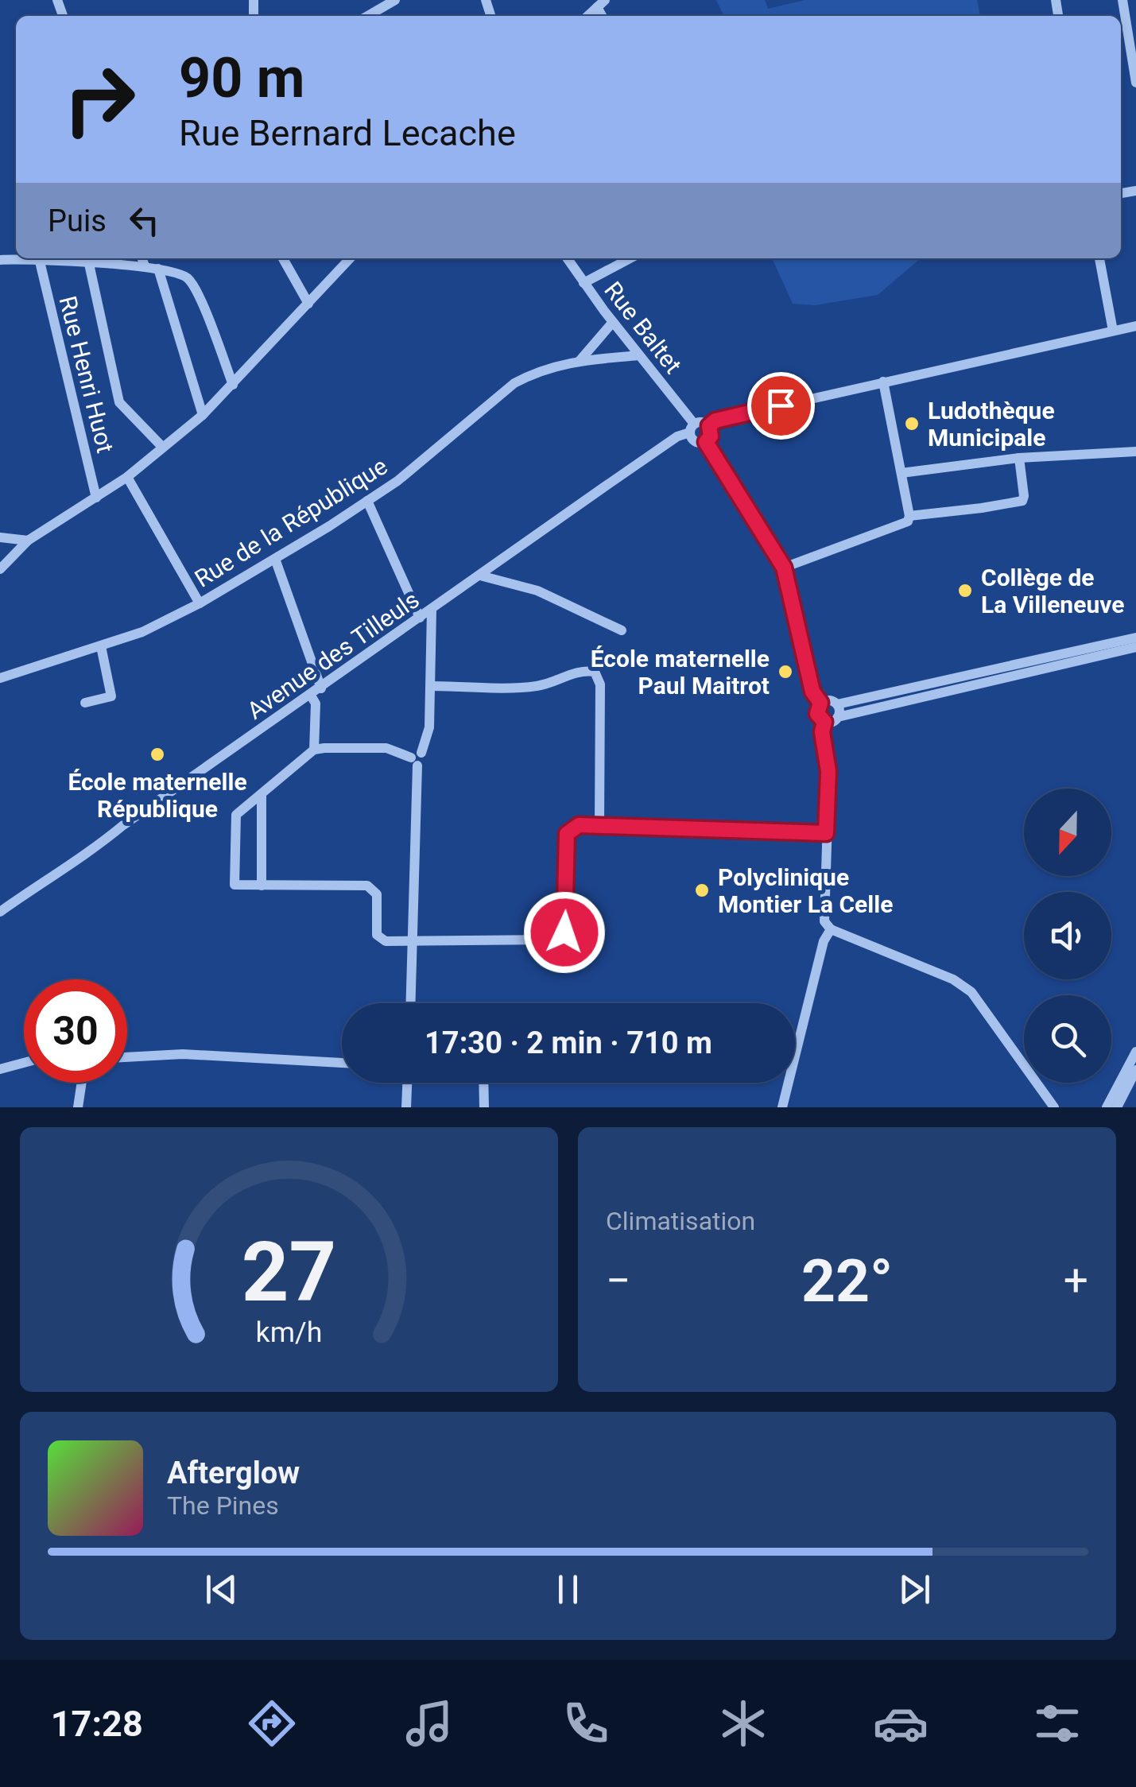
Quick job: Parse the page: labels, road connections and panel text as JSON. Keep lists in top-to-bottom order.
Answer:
{
  "streets": {
    "street": [
      "Rue Baltet",
      "Rue Henri Huot",
      "Rue de la République",
      "Avenue des Tilleuls"
    ]
  },
  "crossings": [
    ["Rue Baltet", "Rue de la République"],
    ["Rue Baltet", "Avenue des Tilleuls"]
  ],
  "places": [
    "Ludothèque Municipale",
    "Collège de La Villeneuve",
    "École maternelle Paul Maitrot",
    "École maternelle République",
    "Polyclinique Montier La Celle"
  ],
  "north": "bottom",
  "page": {
    "turn": ["90 m", "Rue Bernard Lecache"],
    "then": "Puis",
    "limit": "30",
    "trip": "17:30 · 2 min · 710 m",
    "tile": "Climatisation",
    "heat": ["−", "22°", "+"],
    "song": ["Afterglow", "The Pines"],
    "tabs": "17:28",
    "gauge": ["27", "km/h"]
  }
}
